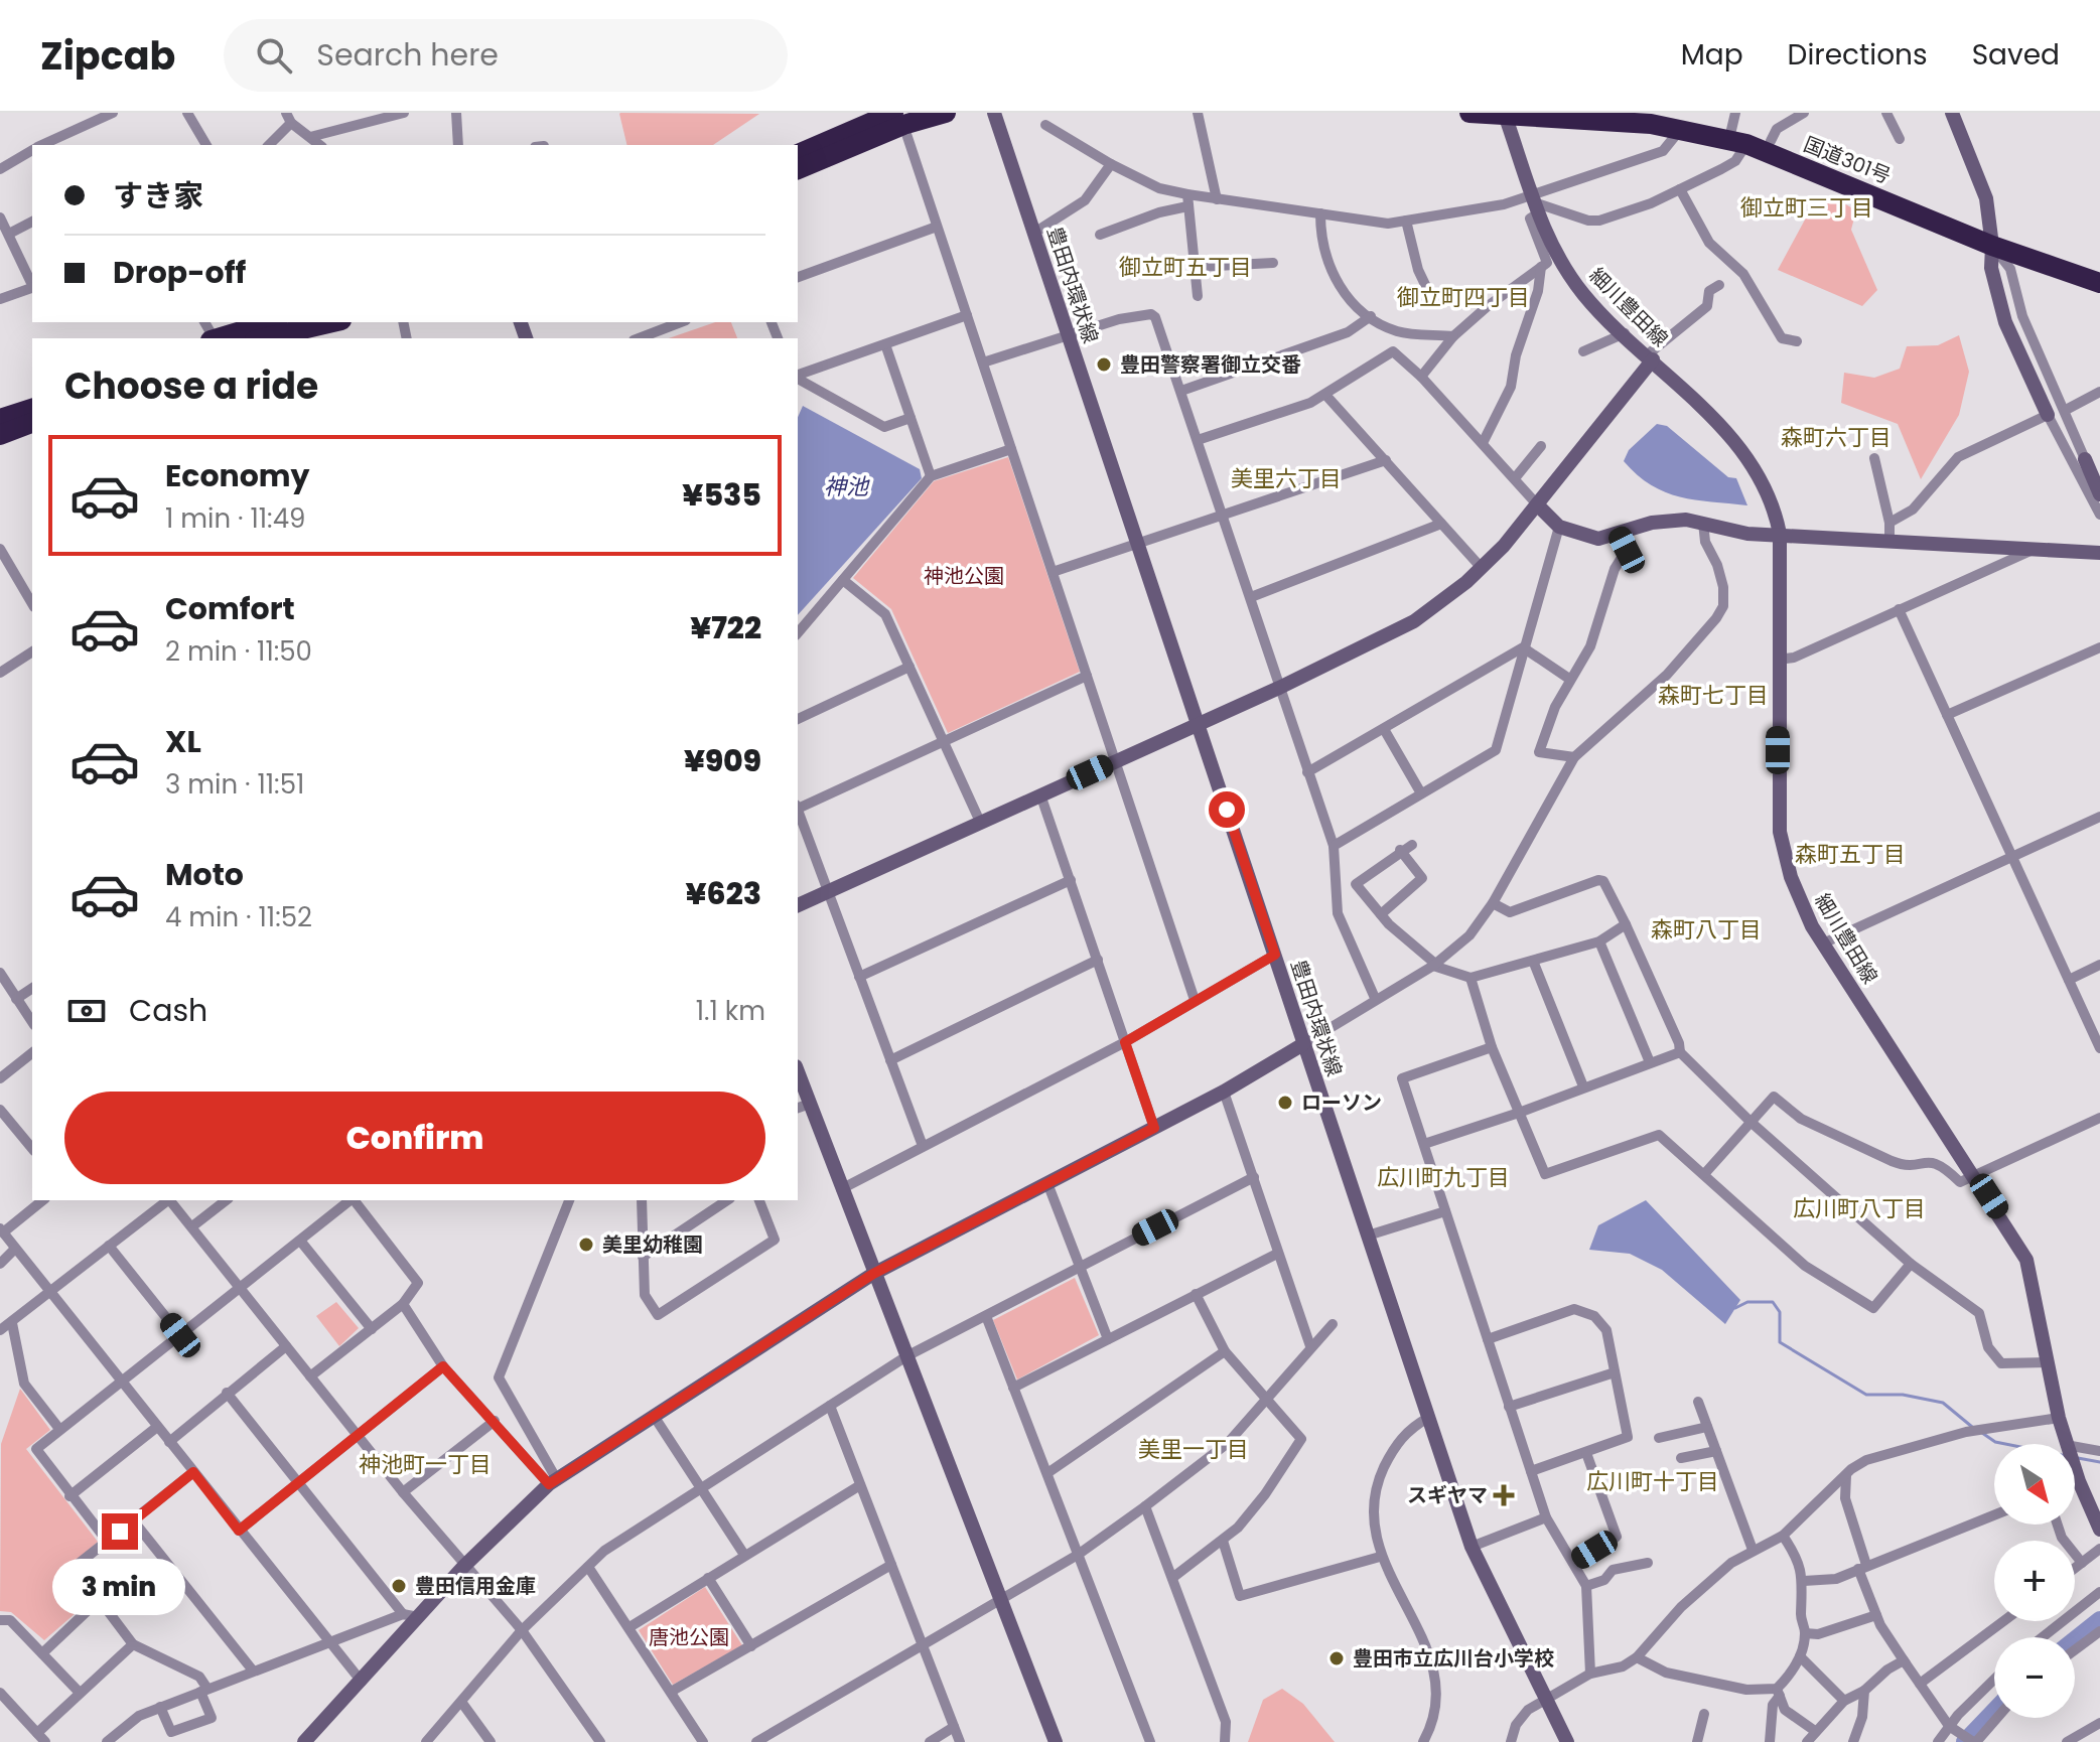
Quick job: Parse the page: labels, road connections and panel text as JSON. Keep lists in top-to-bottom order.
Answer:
{
  "streets": {
    "highway": ["国道301号"],
    "street": ["豊田内環状線", "細川豊田線"]
  },
  "crossings": [
    ["国道301号", "細川豊田線"]
  ],
  "districts": [
    "御立町三丁目",
    "御立町五丁目",
    "御立町四丁目",
    "森町六丁目",
    "美里六丁目",
    "森町七丁目",
    "森町五丁目",
    "森町八丁目",
    "広川町九丁目",
    "広川町八丁目",
    "美里一丁目",
    "神池町一丁目",
    "広川町十丁目"
  ],
  "water": ["神池"],
  "parks": ["神池公園", "唐池公園"],
  "places": {
    "other": [
      "豊田警察署御立交番",
      "ローソン",
      "美里幼稚園",
      "豊田信用金庫",
      "豊田市立広川台小学校"
    ],
    "health": ["スギヤマ"]
  },
  "north": "bottom right",
  "page": {
    "header": "Zipcab",
    "search": "Search here",
    "nav": ["Map", "Directions", "Saved"],
    "banner": ["すき家", "Drop-off"],
    "heading": "Choose a ride",
    "list": [
      {
        "name": "Economy",
        "note": "1 min · 11:49",
        "value": "¥535"
      },
      {
        "name": "Comfort",
        "note": "2 min · 11:50",
        "value": "¥722"
      },
      {
        "name": "XL",
        "note": "3 min · 11:51",
        "value": "¥909"
      },
      {
        "name": "Moto",
        "note": "4 min · 11:52",
        "value": "¥623"
      }
    ],
    "pay": ["Cash", "1.1 km"],
    "buttons": "Confirm",
    "map_buttons": ["+", "−"],
    "bubble": "3 min"
  }
}
